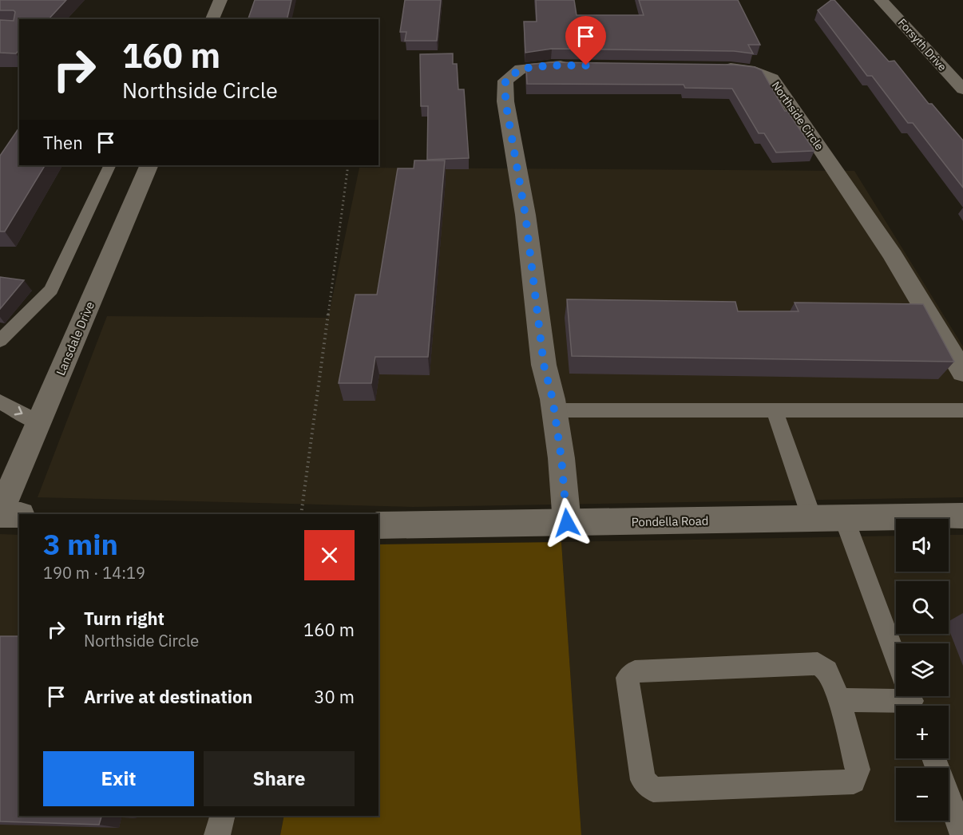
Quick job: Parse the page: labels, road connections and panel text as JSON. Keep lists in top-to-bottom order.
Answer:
{
  "streets": {
    "street": [
      "Forsyth Drive",
      "Northside Circle",
      "Lansdale Drive",
      "Pondella Road"
    ]
  },
  "page": {
    "turn": ["160 m", "Northside Circle"],
    "then": "Then",
    "heading": ["3 min", "190 m · 14:19"],
    "map_buttons": ["+", "−"],
    "list": [
      {
        "name": "Turn right",
        "note": "Northside Circle",
        "value": "160 m"
      },
      {
        "name": "Arrive at destination",
        "value": "30 m"
      }
    ],
    "buttons": ["Exit", "Share"]
  }
}
